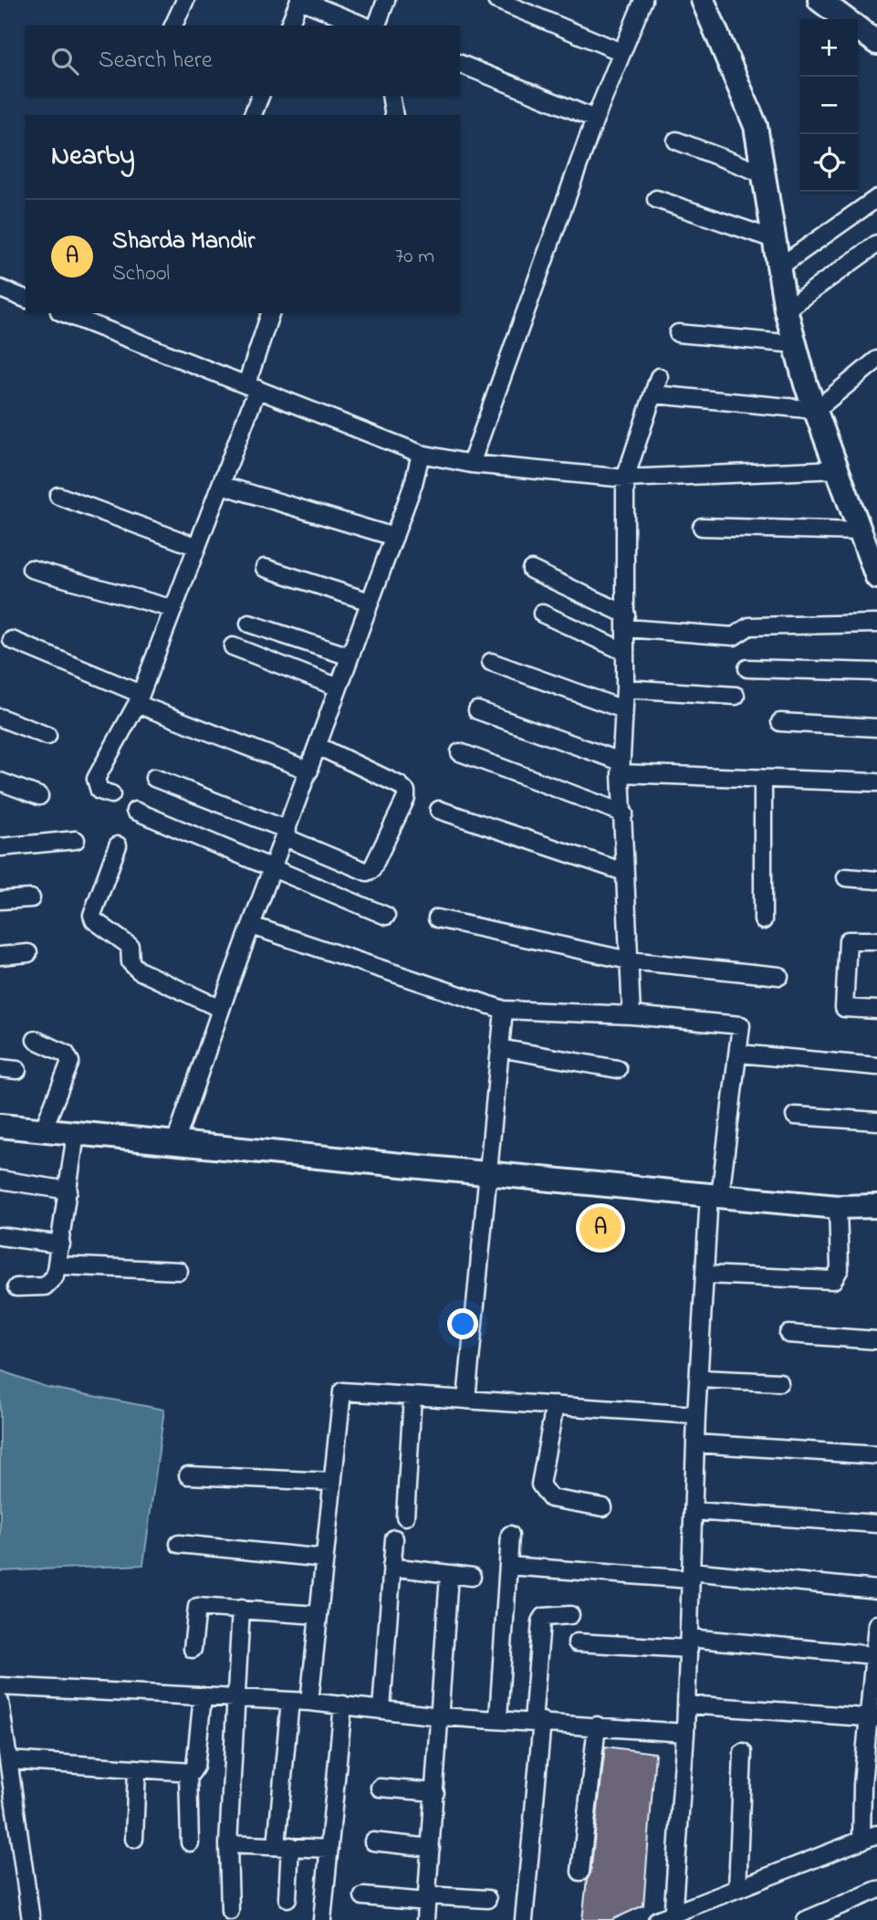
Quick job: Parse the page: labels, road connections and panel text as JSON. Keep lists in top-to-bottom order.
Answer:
{
  "page": {
    "map_buttons": ["+", "−"],
    "search": "Search here",
    "heading": "Nearby",
    "list": [
      {
        "mark": "A",
        "name": "Sharda Mandir",
        "note": "School",
        "value": "70 m"
      }
    ],
    "pins": "A"
  }
}
